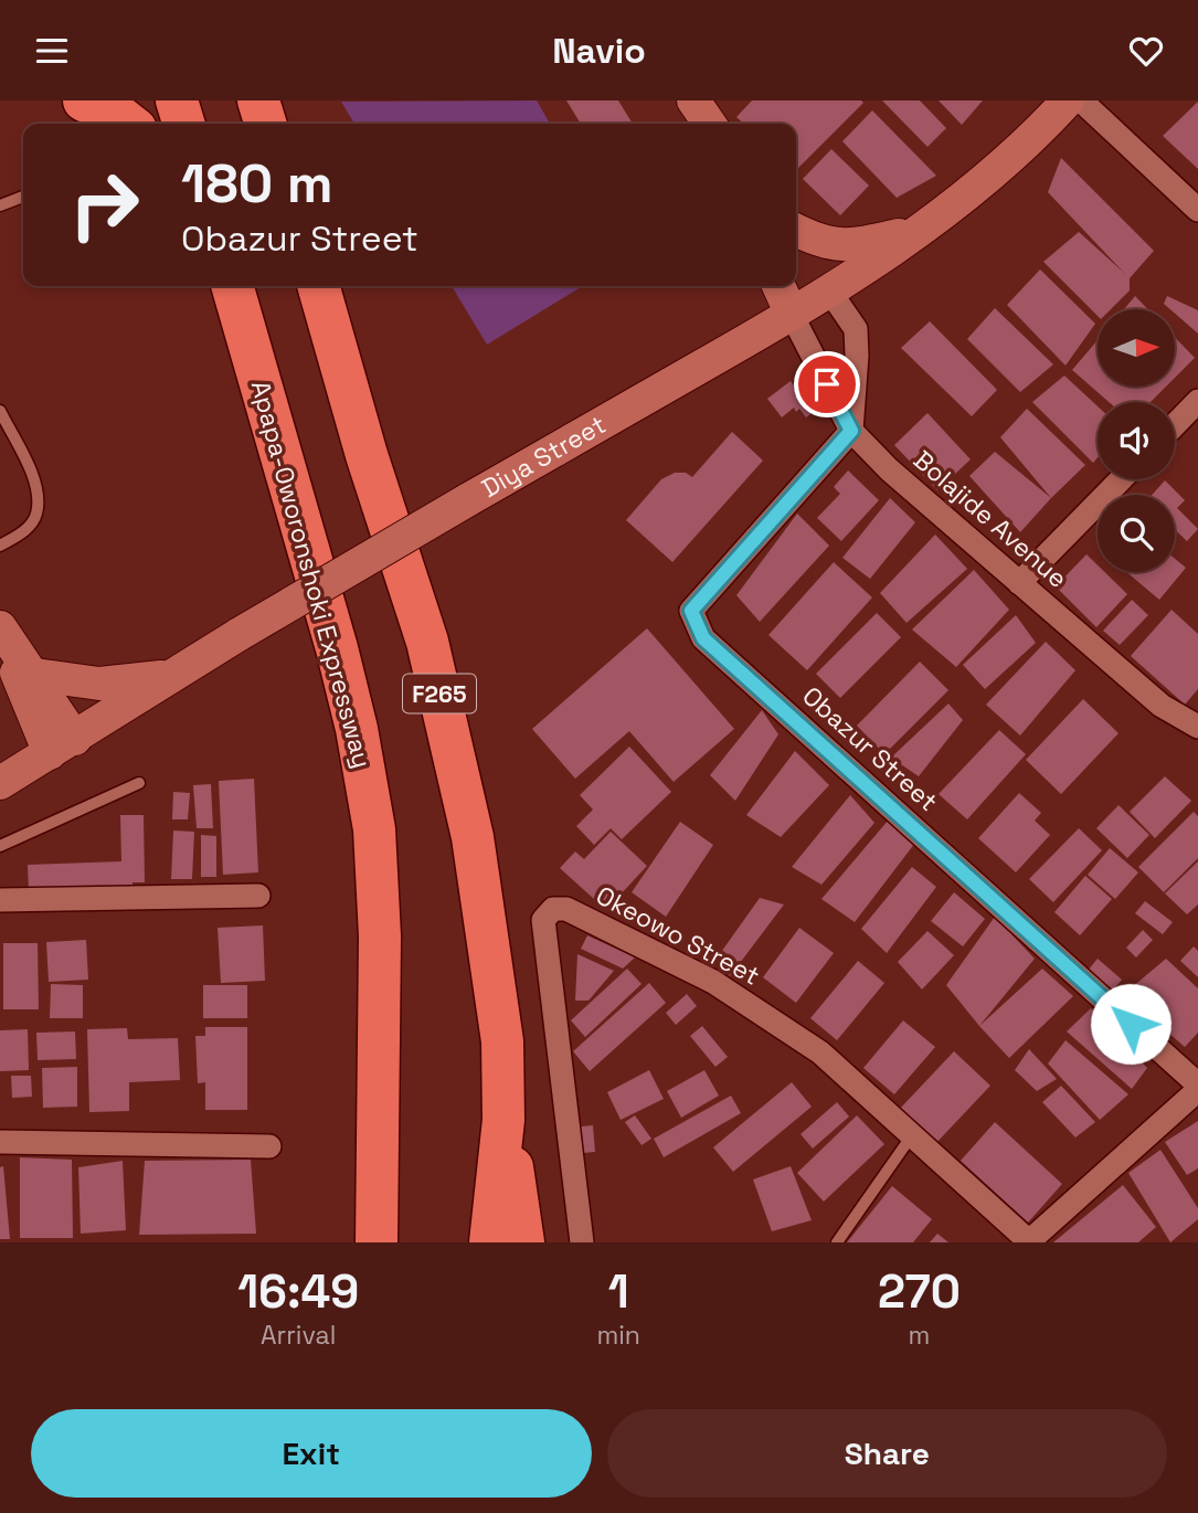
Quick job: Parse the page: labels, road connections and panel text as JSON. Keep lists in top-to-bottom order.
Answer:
{
  "streets": {
    "highway": ["Apapa-Oworonshoki Expressway", "F265"],
    "main road": ["Diya Street"],
    "street": ["Bolajide Avenue", "Obazur Street", "Okeowo Street"]
  },
  "crossings": [
    ["Diya Street", "Bolajide Avenue"],
    ["Bolajide Avenue", "Obazur Street"]
  ],
  "north": "right",
  "page": {
    "header": "Navio",
    "turn": ["180 m", "Obazur Street"],
    "eta": [
      "16:49",
      "Arrival",
      "1",
      "min",
      "270",
      "m"
    ],
    "buttons": ["Exit", "Share"]
  }
}
